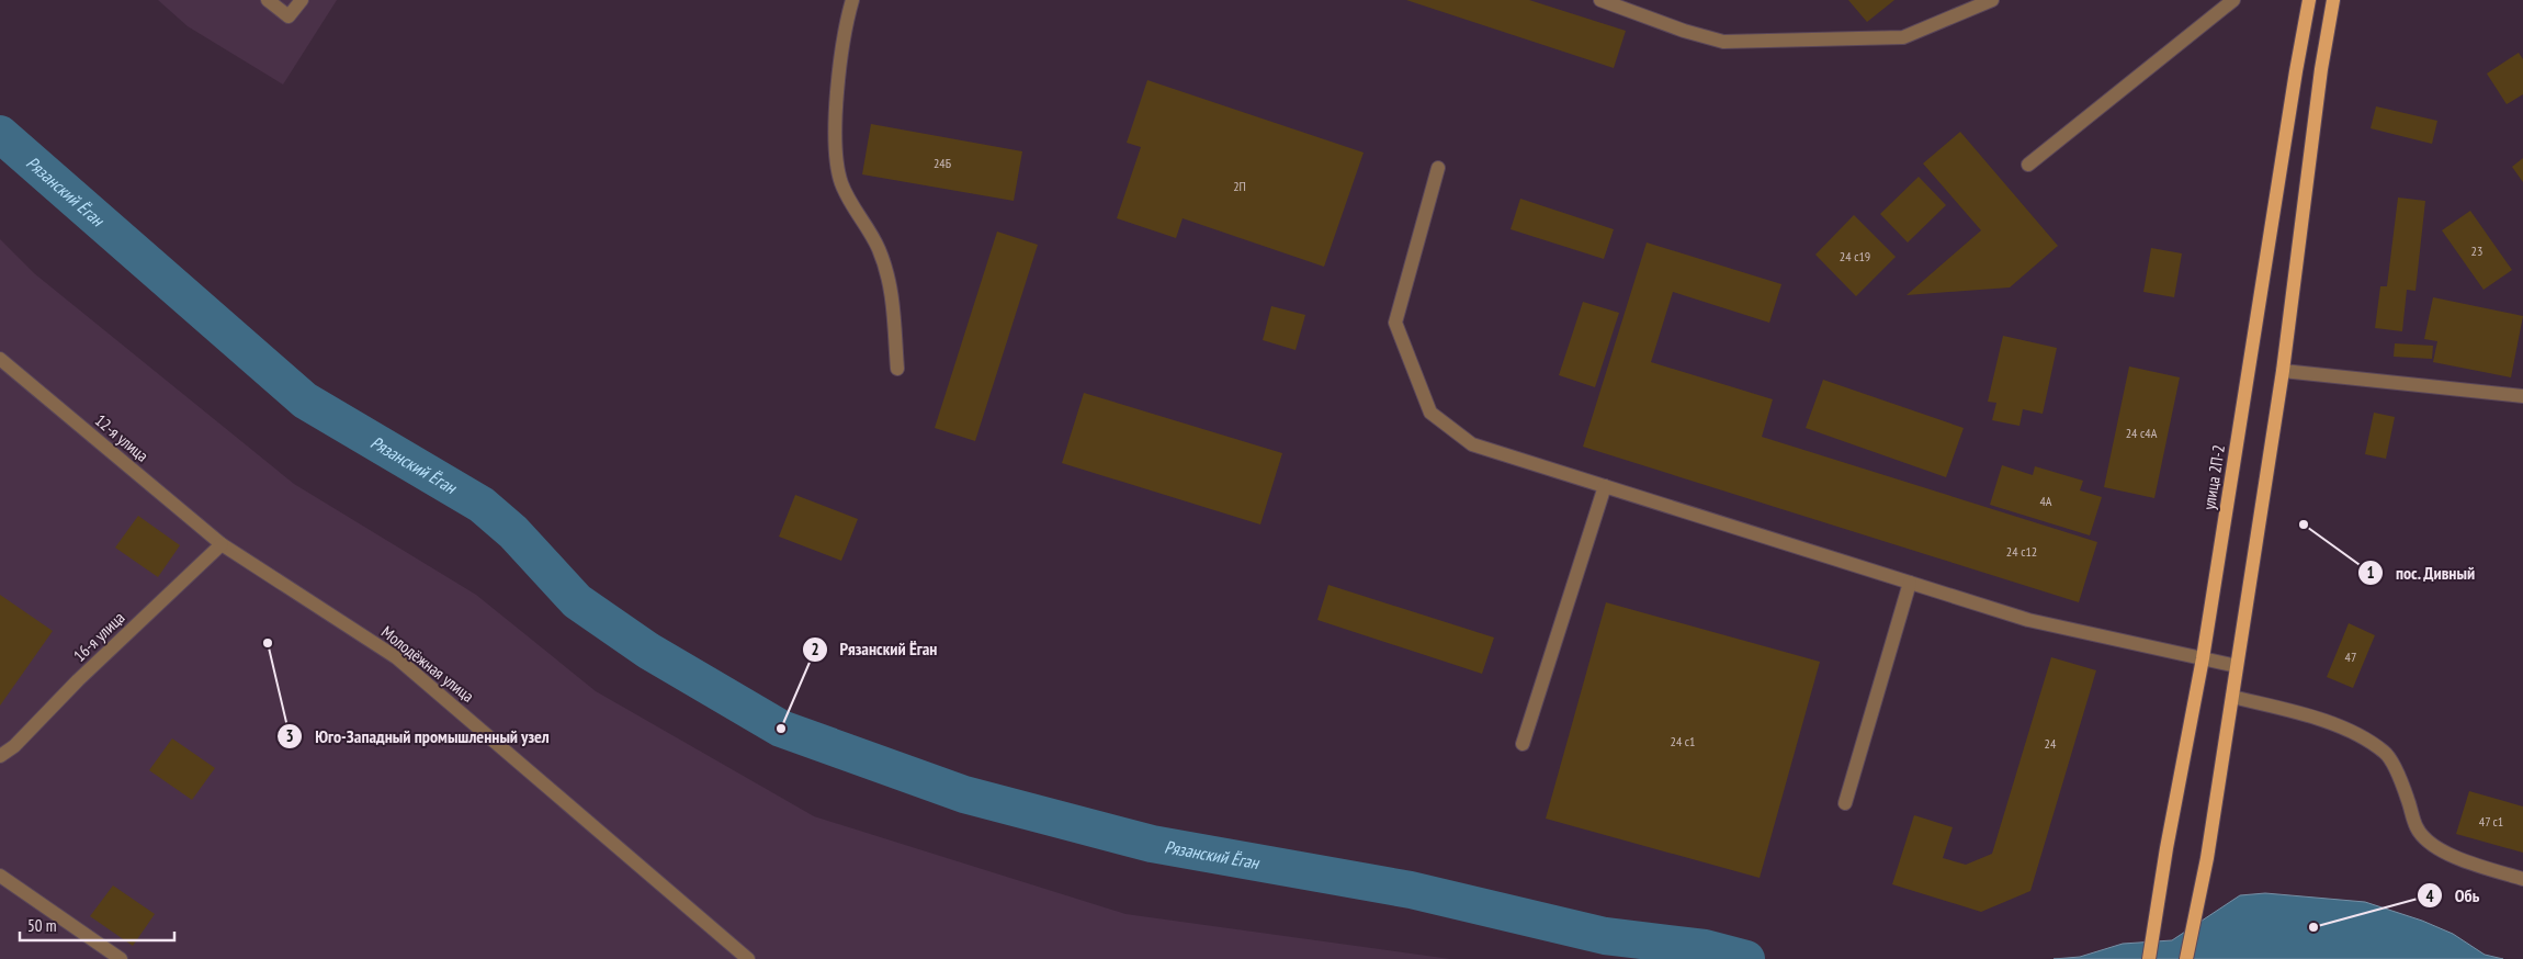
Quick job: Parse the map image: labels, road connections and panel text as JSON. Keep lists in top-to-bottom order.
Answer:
{
  "streets": {
    "main road": ["улица 2П-2"],
    "street": ["12-я улица", "16-я улица", "Молодёжная улица"]
  },
  "crossings": [
    ["12-я улица", "16-я улица"],
    ["12-я улица", "Молодёжная улица"],
    ["16-я улица", "Молодёжная улица"]
  ],
  "water": ["Рязанский Ёган"],
  "places": [
    "пос. Дивный",
    "Юго-Западный промышленный узел",
    "Рязанский Ёган",
    "Обь"
  ],
  "house_numbers": [
    "24Б",
    "2П",
    "23",
    "24 с19",
    "24 с4А",
    "4А",
    "24 с12",
    "47",
    "24 с1",
    "24",
    "47 с1"
  ],
  "scale_bar": "50 m"
}
